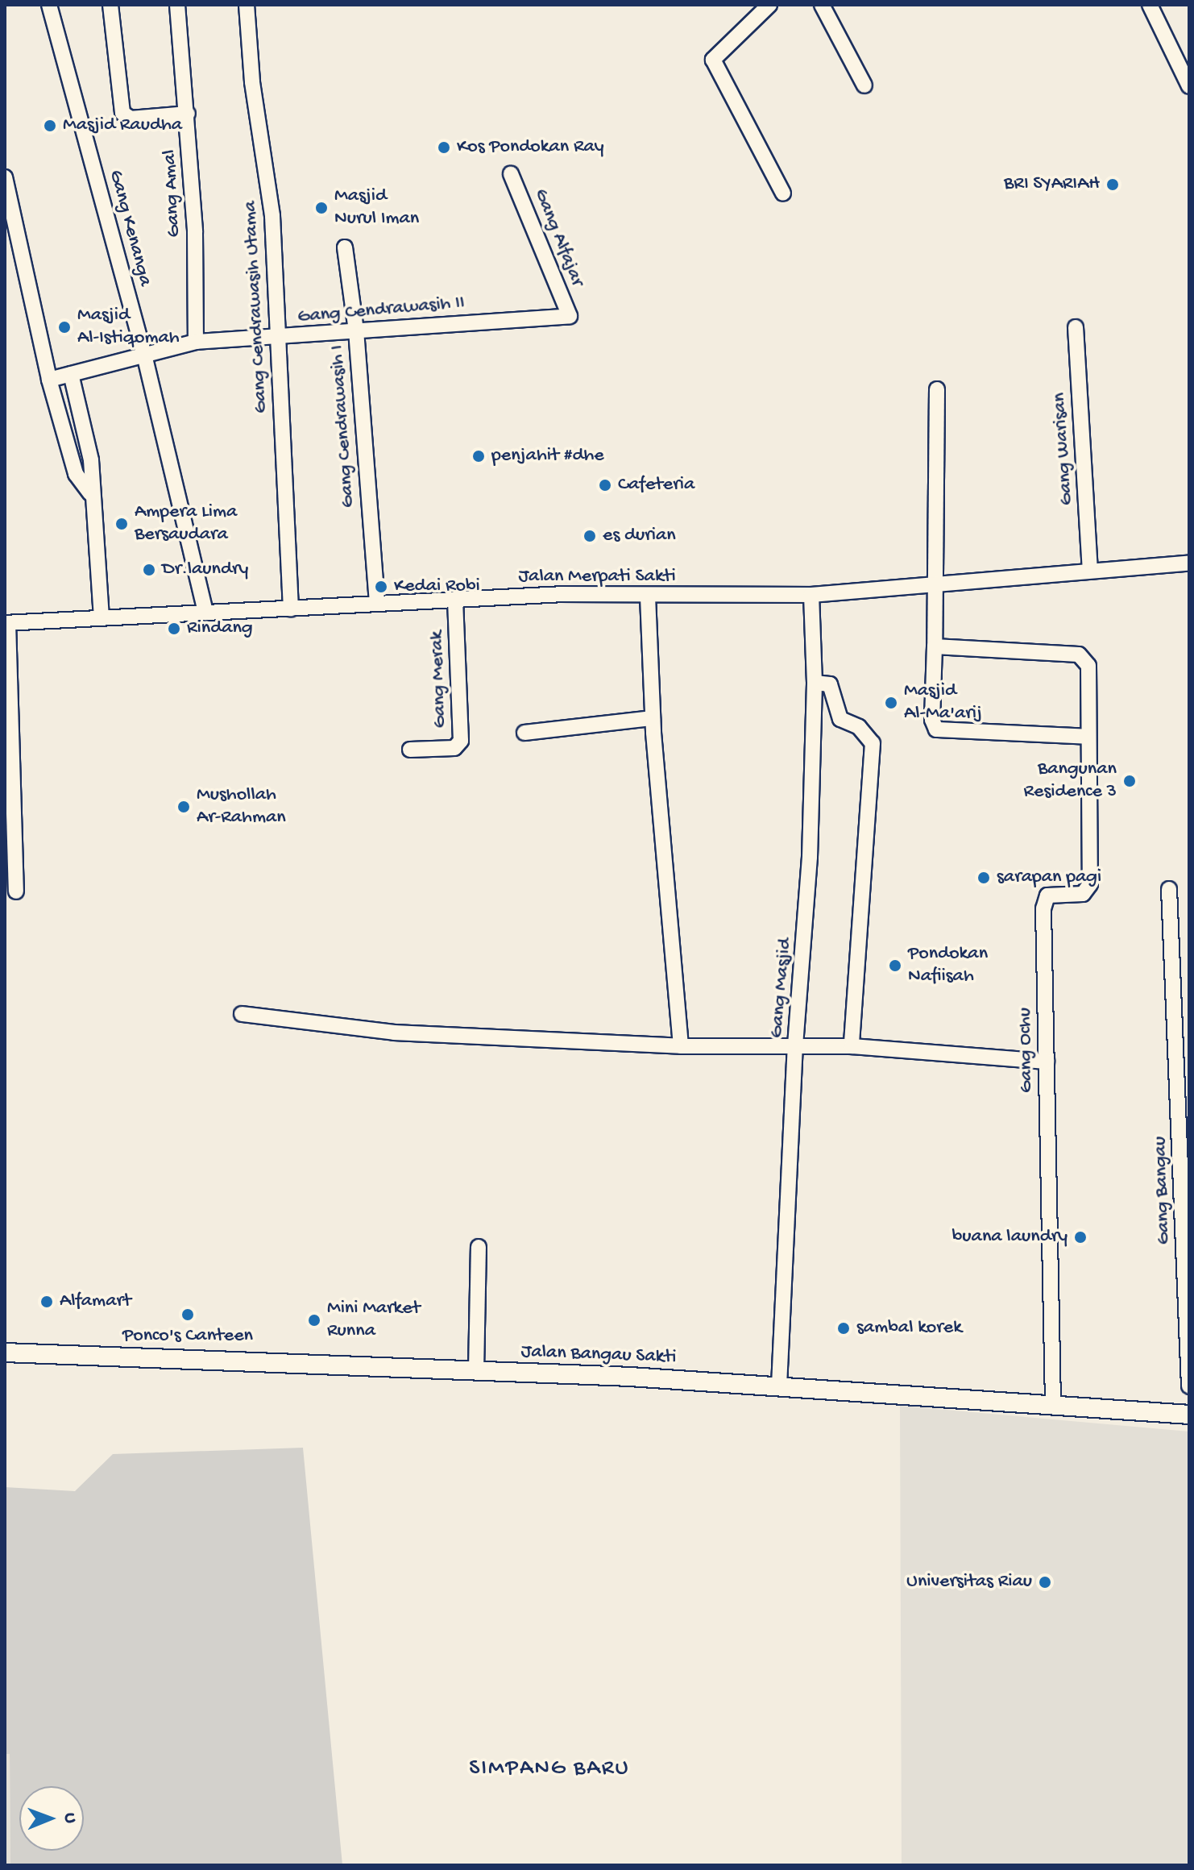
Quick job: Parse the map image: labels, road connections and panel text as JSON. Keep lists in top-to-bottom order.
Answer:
{
  "streets": {
    "street": [
      "Gang Amal",
      "Gang Kenanga",
      "Gang Alfajar",
      "Gang Cendrawasih Utama",
      "Gang Cendrawasih II",
      "Gang Cendrawasih I",
      "Gang Warisan",
      "Jalan Merpati Sakti",
      "Gang Merak",
      "Gang Masjid",
      "Gang Ochu",
      "Gang Bangau",
      "Jalan Bangau Sakti"
    ]
  },
  "crossings": [
    ["Gang Amal", "Gang Cendrawasih II"],
    ["Gang Kenanga", "Gang Cendrawasih II"],
    ["Gang Kenanga", "Jalan Merpati Sakti"],
    ["Gang Alfajar", "Gang Cendrawasih II"],
    ["Gang Cendrawasih Utama", "Gang Cendrawasih II"],
    ["Gang Cendrawasih Utama", "Jalan Merpati Sakti"],
    ["Gang Cendrawasih II", "Gang Cendrawasih I"],
    ["Gang Cendrawasih I", "Jalan Merpati Sakti"],
    ["Gang Warisan", "Jalan Merpati Sakti"],
    ["Jalan Merpati Sakti", "Gang Merak"],
    ["Jalan Merpati Sakti", "Gang Masjid"],
    ["Gang Masjid", "Jalan Bangau Sakti"],
    ["Gang Ochu", "Jalan Bangau Sakti"]
  ],
  "districts": ["SIMPANG BARU"],
  "places": [
    "Masjid Raudha",
    "Kos Pondokan Ray",
    "BRI SYARIAH",
    "Masjid Nurul Iman",
    "Masjid Al-Istiqomah",
    "penjahit #dhe",
    "Cafeteria",
    "Ampera Lima Bersaudara",
    "es durian",
    "Dr.laundry",
    "Kedai Robi",
    "Rindang",
    "Masjid Al-Ma'arij",
    "Bangunan Residence 3",
    "Mushollah Ar-Rahman",
    "sarapan pagi",
    "Pondokan Nafiisah",
    "buana laundry",
    "Alfamart",
    "Ponco's Canteen",
    "Mini Market Runna",
    "sambal korek",
    "Universitas Riau"
  ],
  "north": "right"
}
